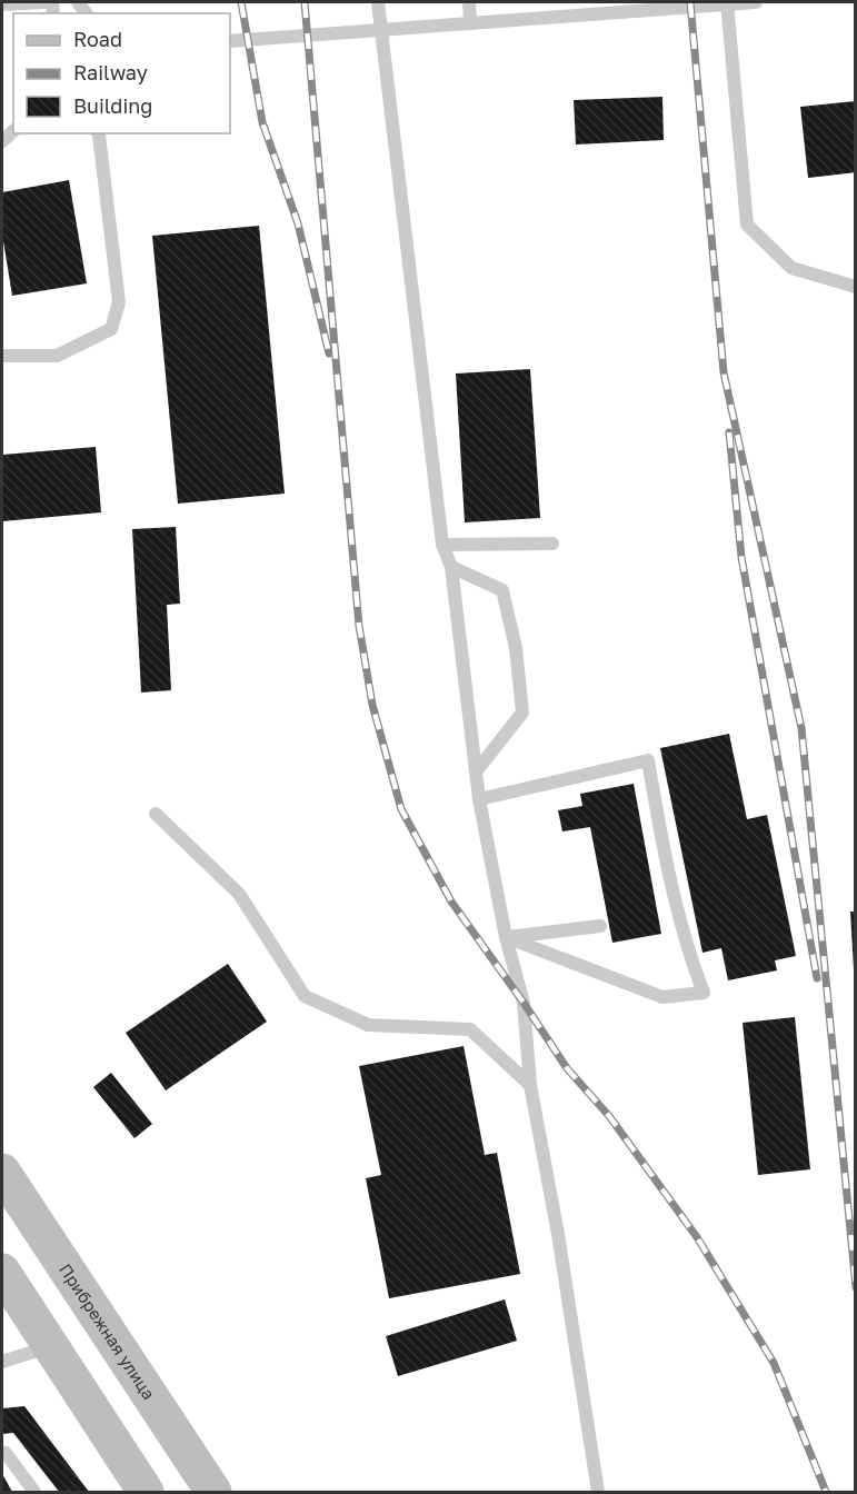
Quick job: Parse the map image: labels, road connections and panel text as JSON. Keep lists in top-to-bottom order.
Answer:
{
  "streets": {
    "main road": ["Прибрежная улица"]
  },
  "legend": ["Road", "Railway", "Building"]
}
